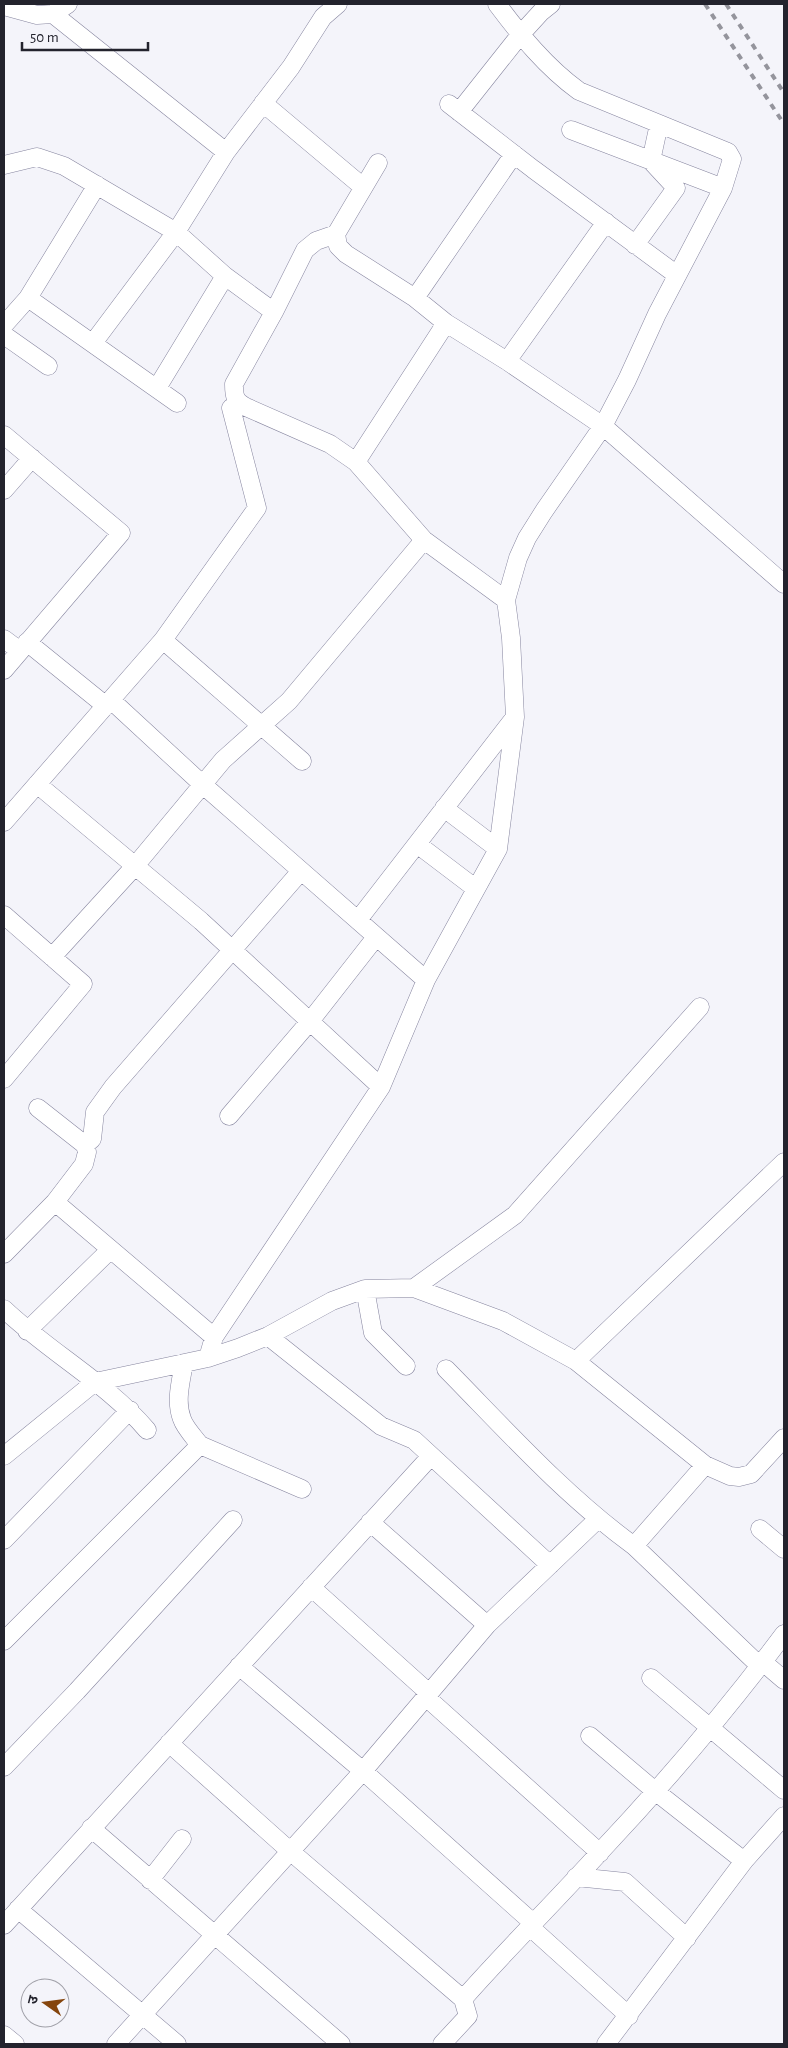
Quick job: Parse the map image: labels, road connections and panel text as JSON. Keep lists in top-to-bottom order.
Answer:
{
  "scale_bar": "50 m",
  "north": "left"
}
